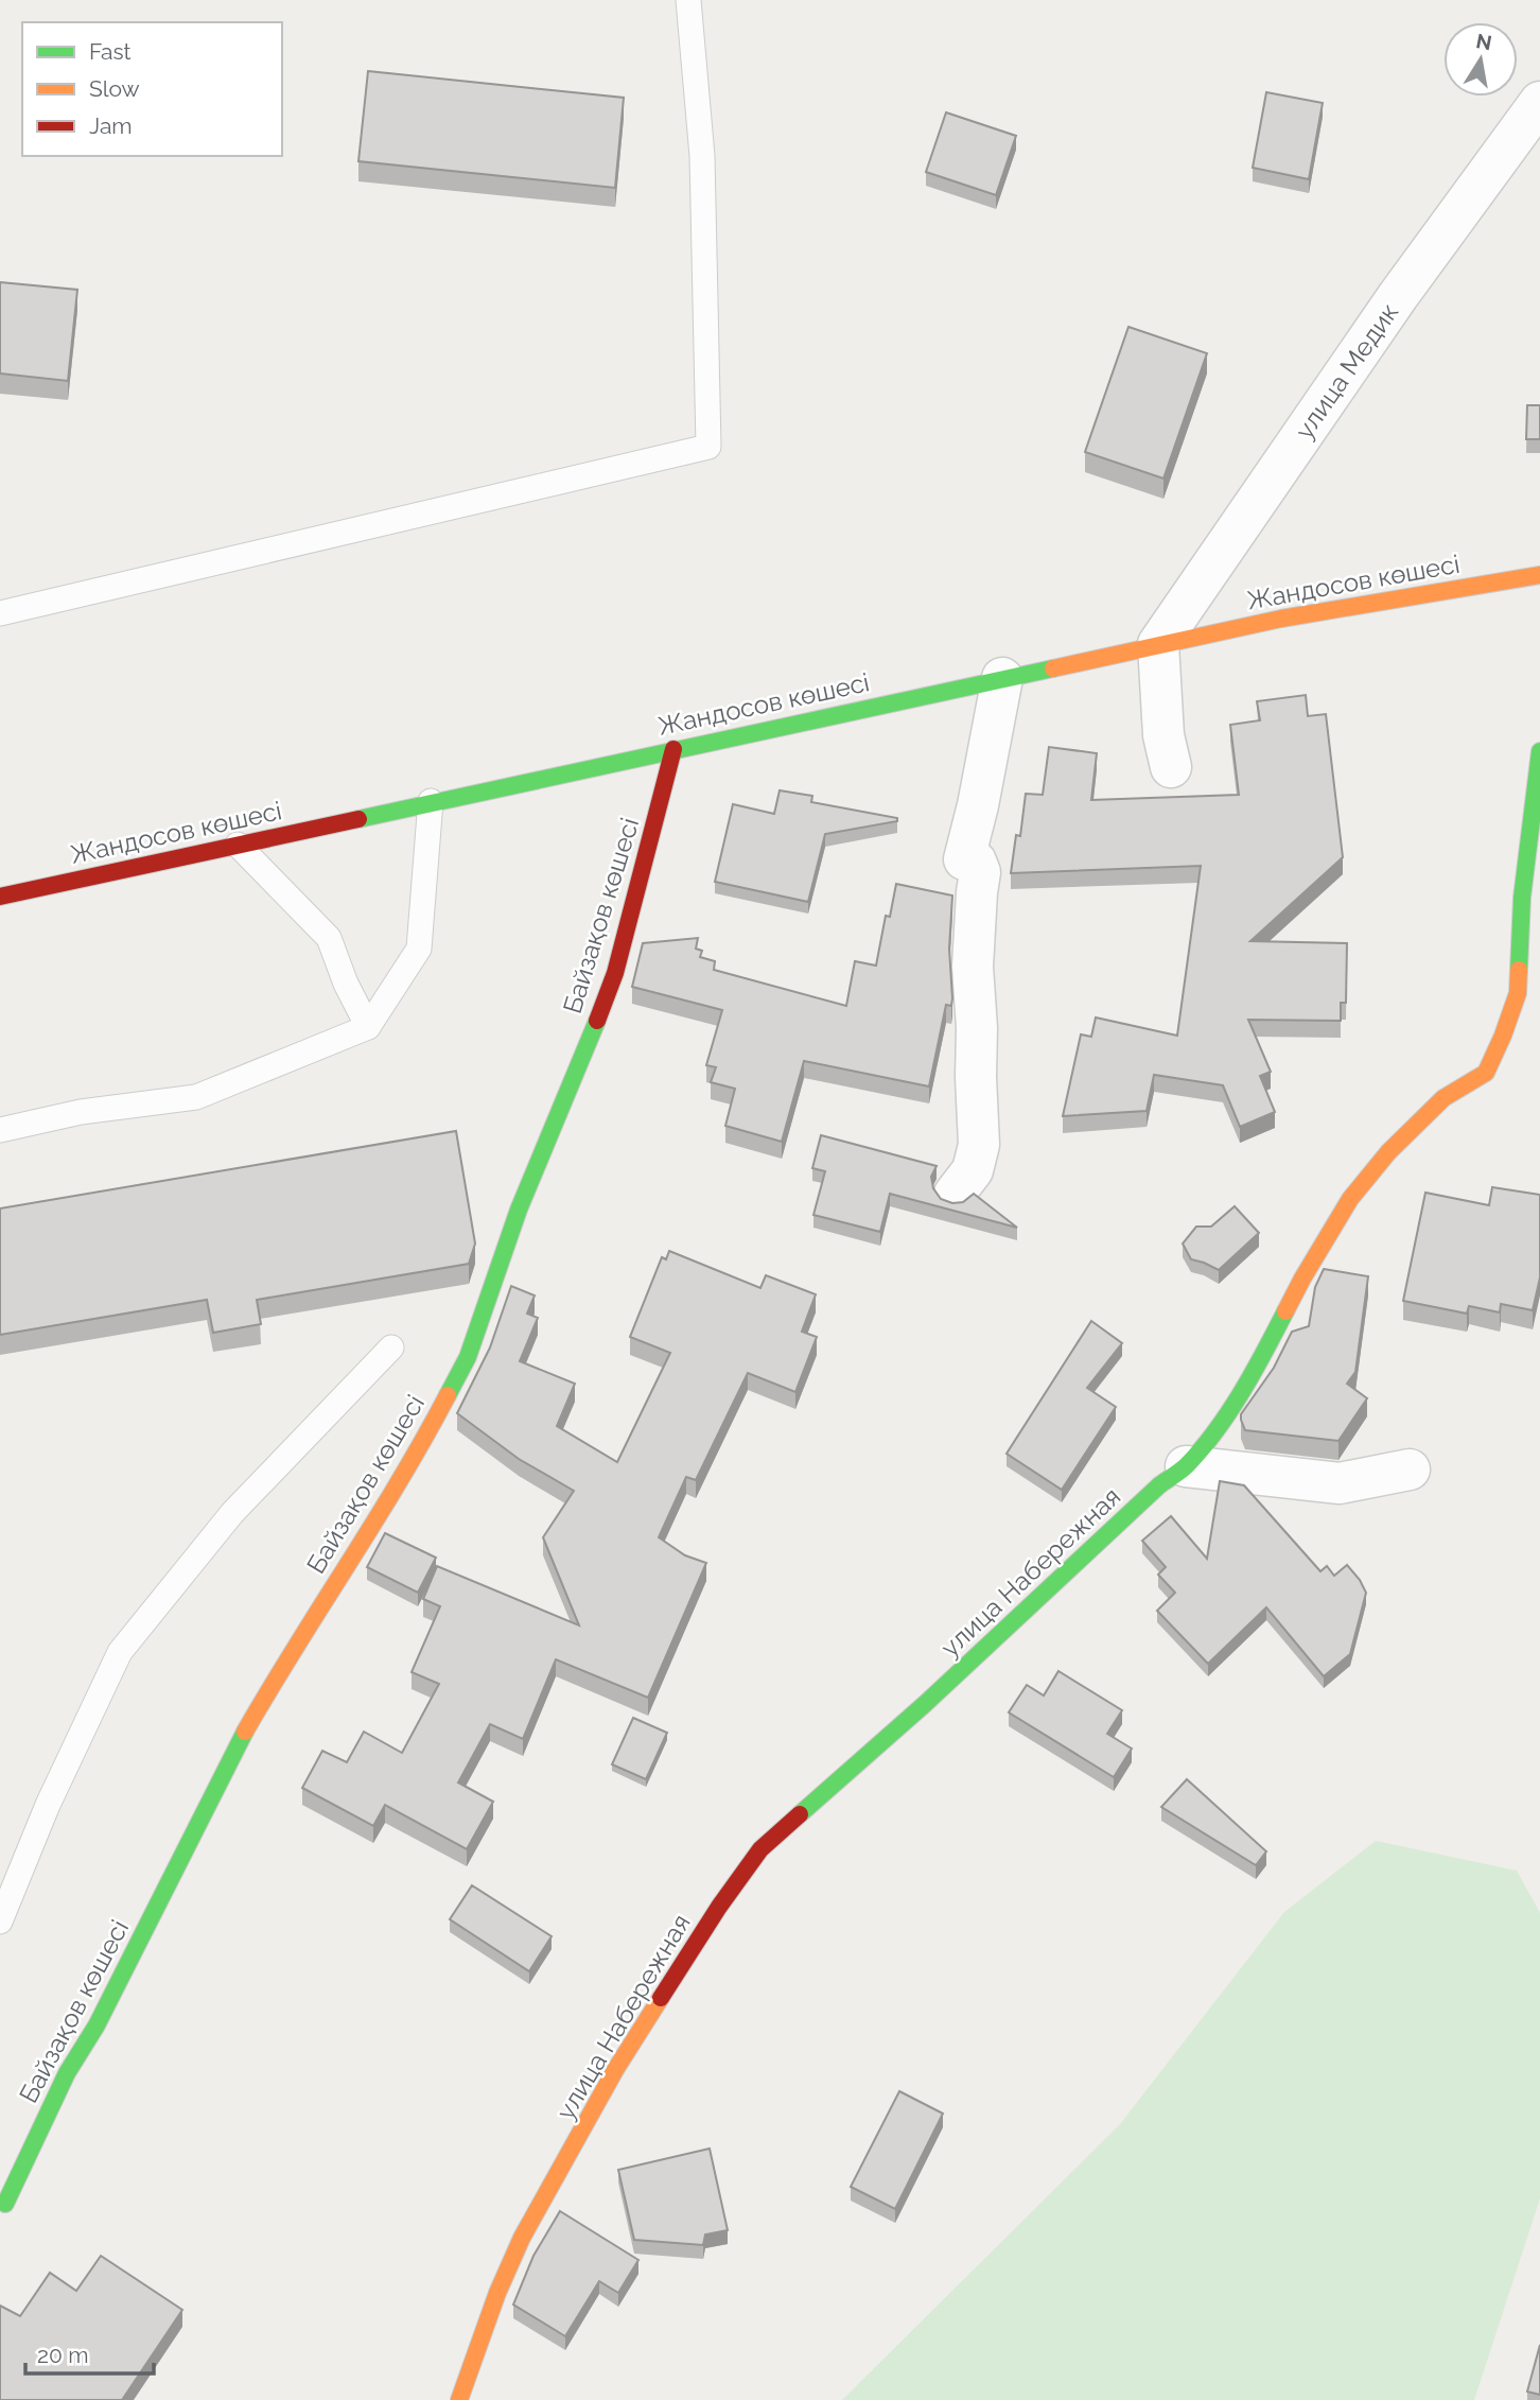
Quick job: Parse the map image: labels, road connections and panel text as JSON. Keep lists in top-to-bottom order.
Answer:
{
  "streets": {
    "street": [
      "улица Медик",
      "Жандосов көшесі",
      "Байзақов көшесі",
      "улица Набережная"
    ]
  },
  "crossings": [
    ["улица Медик", "Жандосов көшесі"],
    ["Жандосов көшесі", "Байзақов көшесі"]
  ],
  "legend": ["Fast", "Slow", "Jam"],
  "scale_bar": "20 m",
  "north": "top"
}
